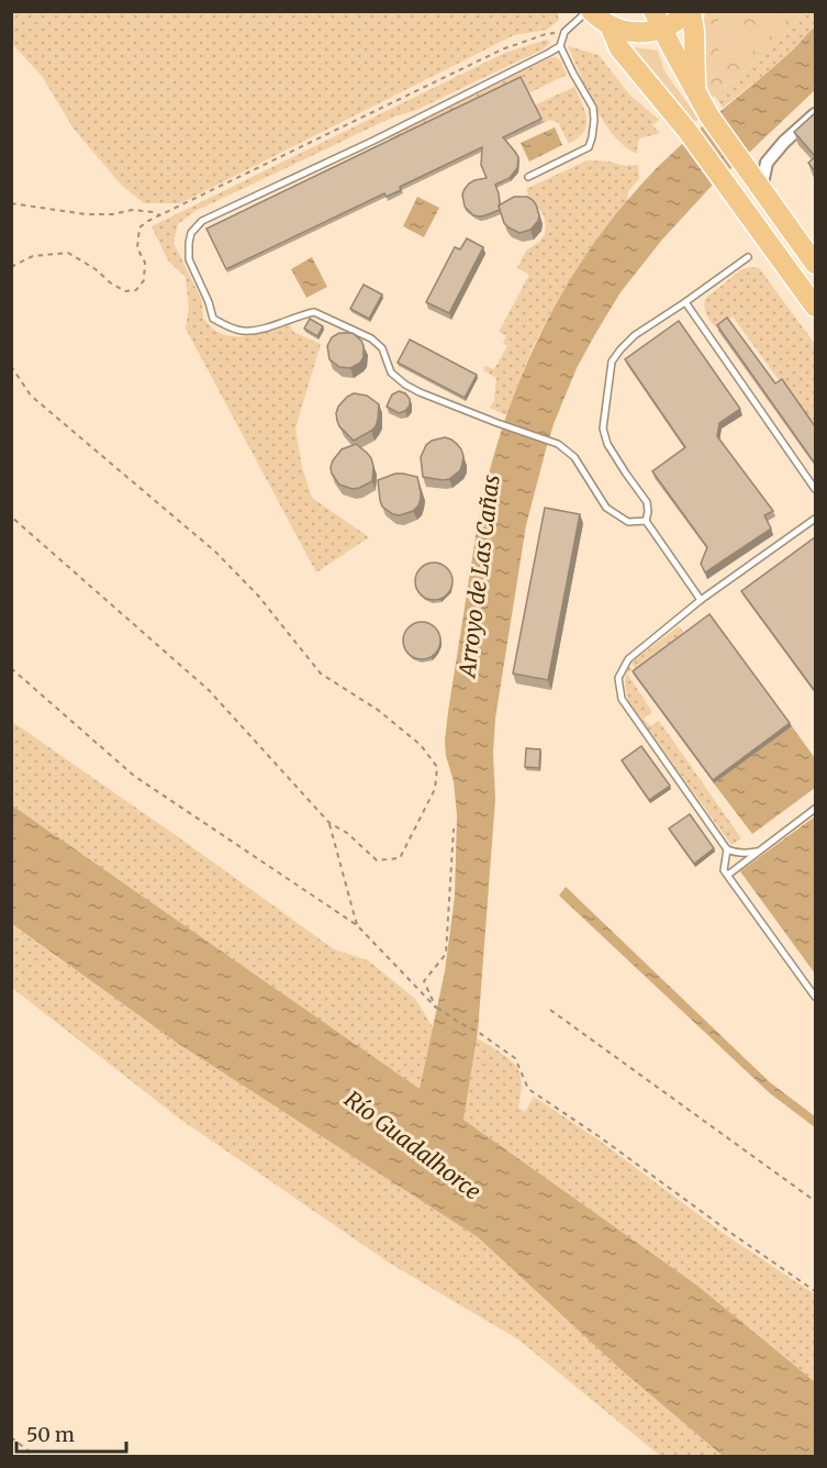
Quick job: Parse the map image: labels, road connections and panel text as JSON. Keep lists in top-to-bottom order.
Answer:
{
  "water": ["Arroyo de Las Cañas", "Río Guadalhorce"],
  "scale_bar": "50 m"
}
